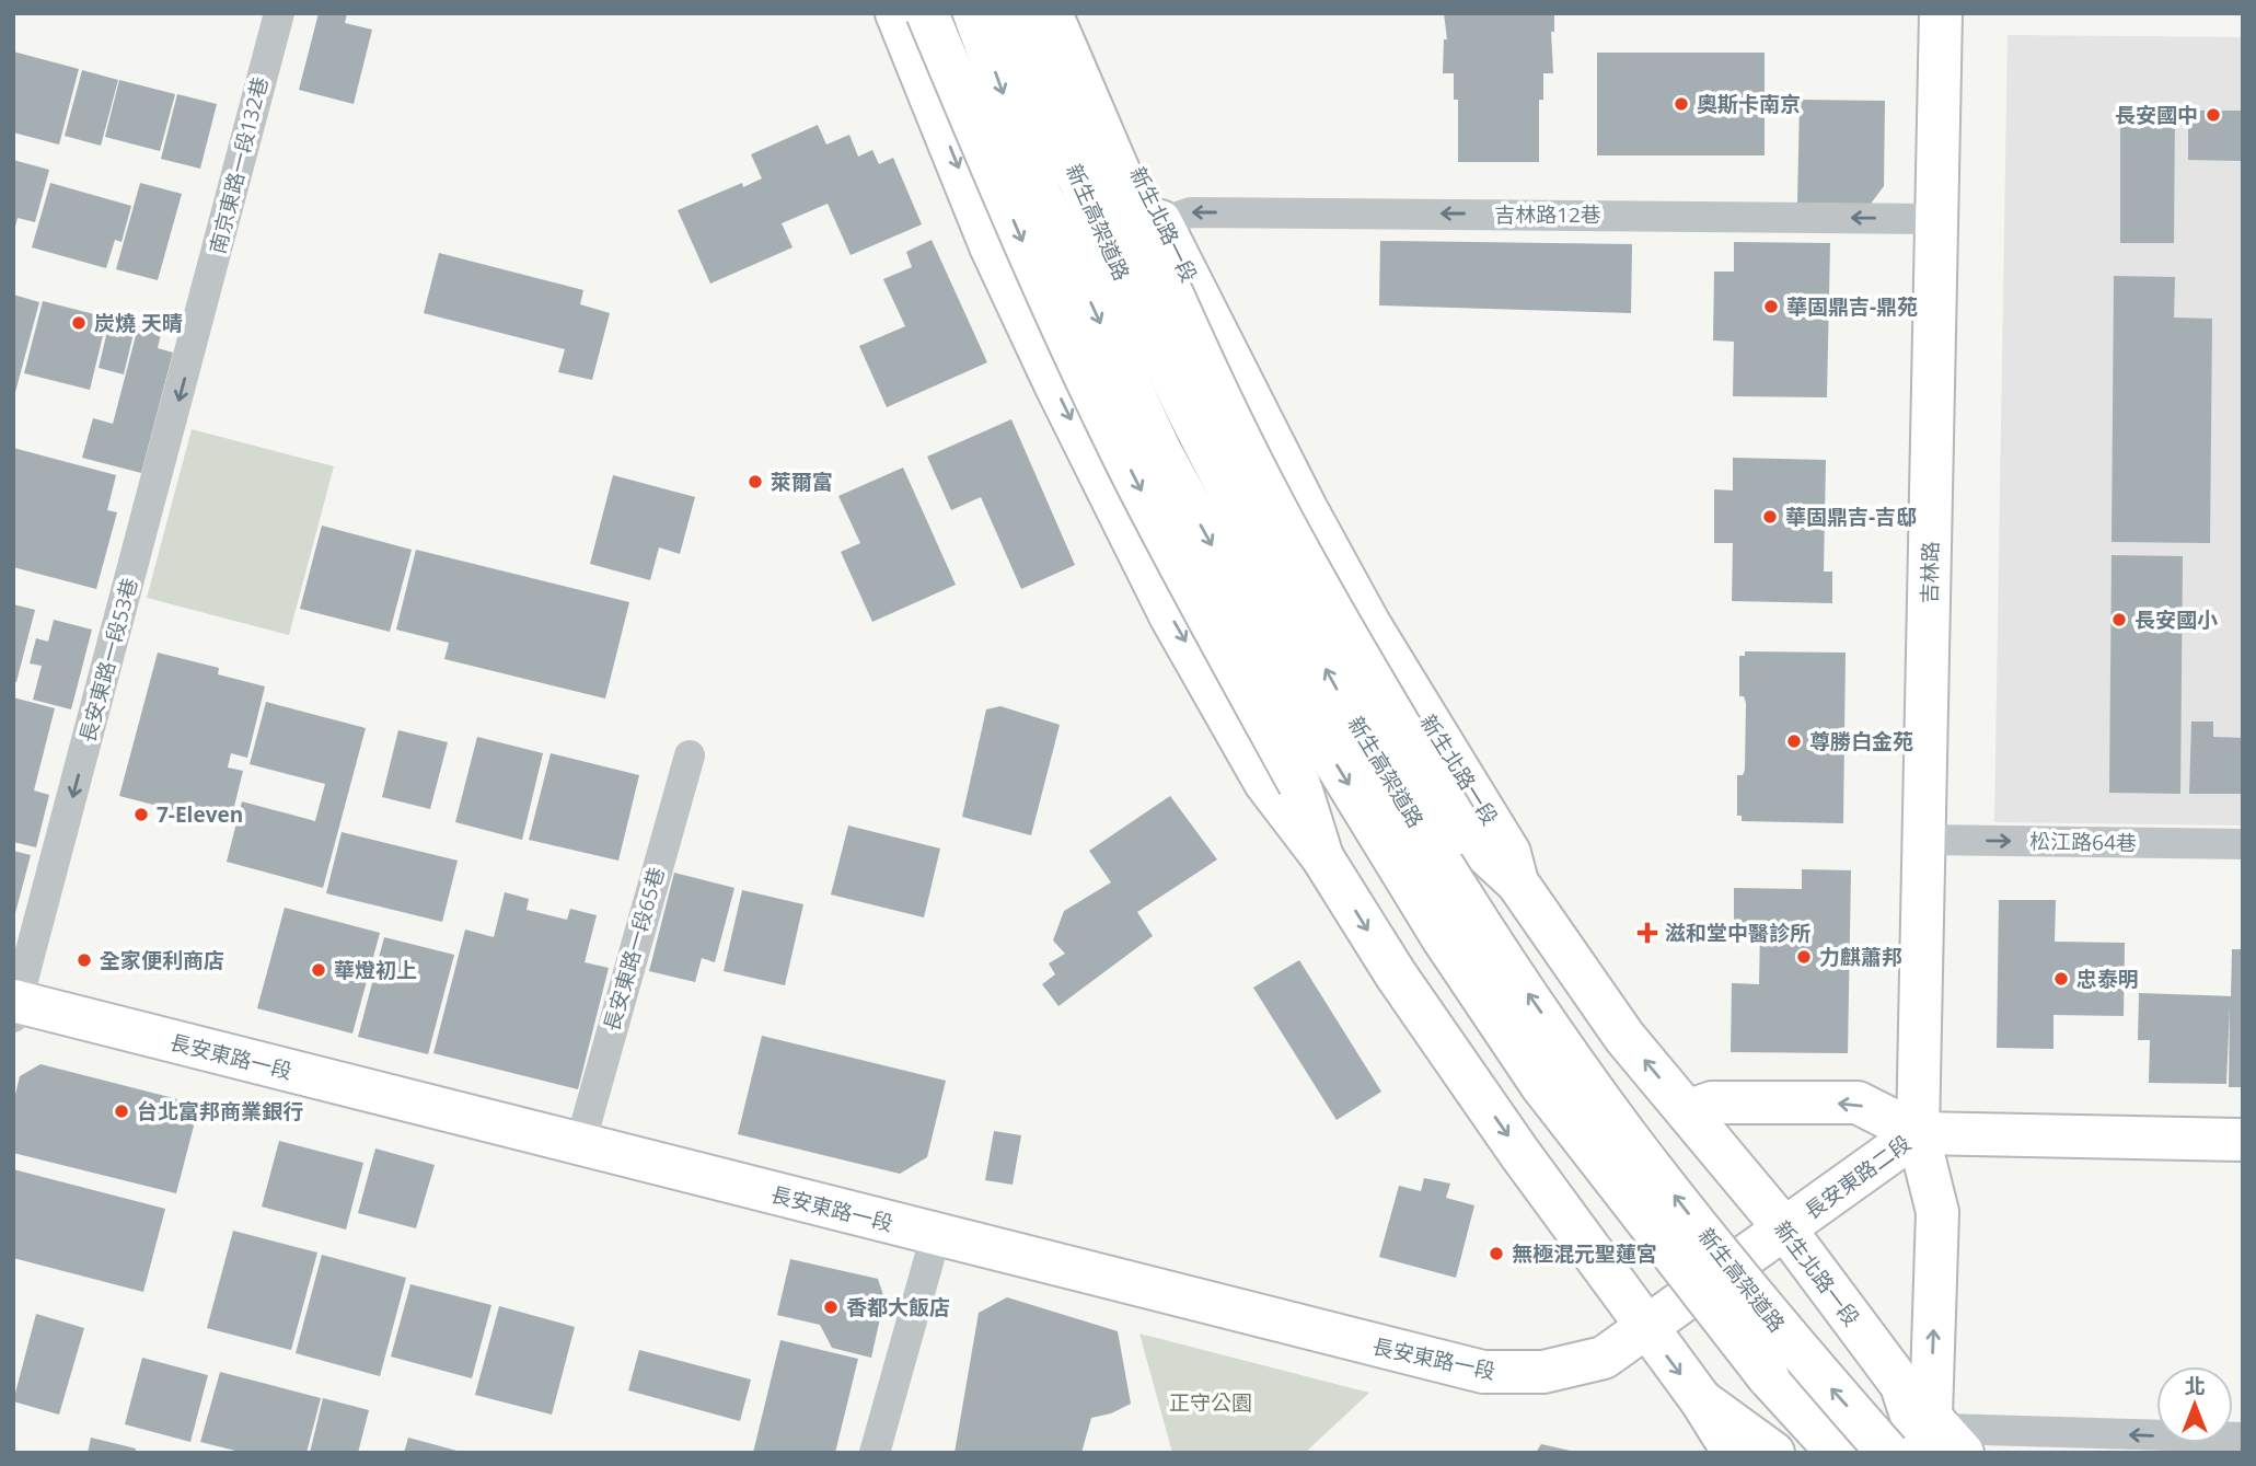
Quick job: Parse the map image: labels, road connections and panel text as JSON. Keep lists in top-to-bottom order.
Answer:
{
  "streets": {
    "main road": [
      "新生高架道路",
      "新生北路一段",
      "吉林路",
      "長安東路一段",
      "長安東路二段"
    ],
    "street": [
      "南京東路一段132巷",
      "吉林路12巷",
      "長安東路一段53巷",
      "松江路64巷",
      "長安東路一段65巷"
    ]
  },
  "crossings": [
    ["南京東路一段132巷", "長安東路一段53巷"],
    ["吉林路12巷", "新生北路一段"],
    ["吉林路12巷", "吉林路"],
    ["新生北路一段", "吉林路"],
    ["新生北路一段", "長安東路二段"],
    ["吉林路", "松江路64巷"],
    ["吉林路", "長安東路二段"],
    ["長安東路一段53巷", "長安東路一段"],
    ["長安東路一段65巷", "長安東路一段"],
    ["長安東路一段", "長安東路二段"]
  ],
  "one_way": ["吉林路12巷", "長安東路一段53巷", "松江路64巷"],
  "parks": ["正守公園"],
  "places": {
    "other": [
      "奧斯卡南京",
      "長安國中",
      "華固鼎吉-鼎苑",
      "炭燒 天晴",
      "萊爾富",
      "華固鼎吉-吉邸",
      "長安國小",
      "尊勝白金苑",
      "7-Eleven",
      "力麒蕭邦",
      "全家便利商店",
      "華燈初上",
      "忠泰明",
      "台北富邦商業銀行",
      "無極混元聖蓮宮",
      "香都大飯店"
    ],
    "health": ["滋和堂中醫診所"]
  },
  "north": "top"
}
